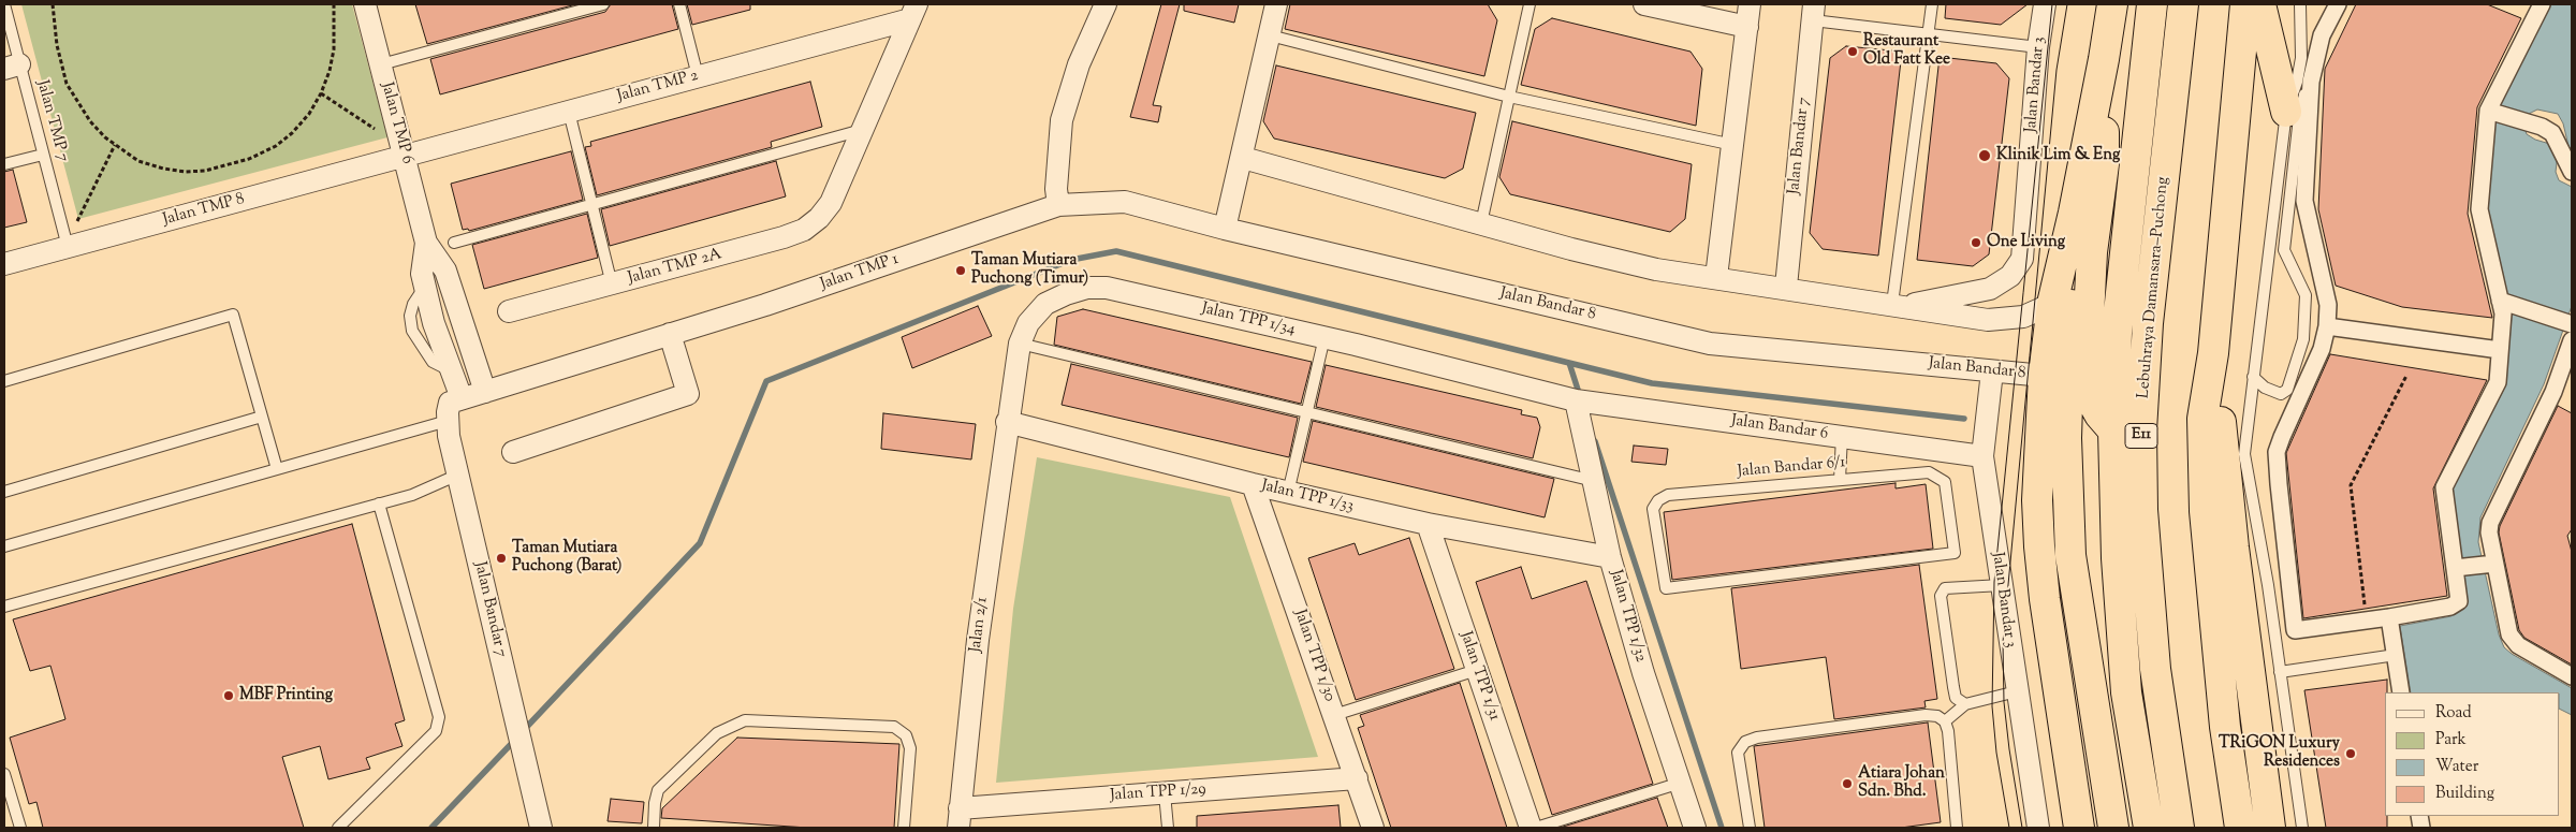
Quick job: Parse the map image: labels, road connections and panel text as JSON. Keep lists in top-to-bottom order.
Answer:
{
  "streets": {
    "highway": ["Lebuhraya Damansara–Puchong", "E11"],
    "street": [
      "Jalan Bandar 3",
      "Jalan TMP 2",
      "Jalan TMP 6",
      "Jalan Bandar 7",
      "Jalan TMP 8",
      "Jalan TMP 2A",
      "Jalan TMP 1",
      "Jalan Bandar 8",
      "Jalan TPP 1/34",
      "Jalan Bandar 6",
      "Jalan TPP 1/33",
      "Jalan TPP 1/32",
      "Jalan 2/1",
      "Jalan TPP 1/30",
      "Jalan TPP 1/31",
      "Jalan TPP 1/29"
    ],
    "lane": ["Jalan TMP 7", "Jalan Bandar 6/1"]
  },
  "crossings": [
    ["Jalan Bandar 3", "Jalan Bandar 8"],
    ["Jalan Bandar 3", "Jalan Bandar 6"],
    ["Jalan TMP 2", "Jalan TMP 6"],
    ["Jalan TMP 2", "Jalan TMP 8"],
    ["Jalan TMP 2", "Jalan TMP 2A"],
    ["Jalan TMP 7", "Jalan TMP 8"],
    ["Jalan TMP 6", "Jalan TMP 8"],
    ["Jalan TMP 6", "Jalan TMP 1"],
    ["Jalan TMP 1", "Jalan Bandar 8"],
    ["Jalan TPP 1/34", "Jalan Bandar 6"],
    ["Jalan TPP 1/34", "Jalan TPP 1/33"],
    ["Jalan TPP 1/34", "Jalan TPP 1/32"],
    ["Jalan TPP 1/34", "Jalan 2/1"],
    ["Jalan Bandar 6", "Jalan TPP 1/32"],
    ["Jalan TPP 1/33", "Jalan TPP 1/32"],
    ["Jalan TPP 1/33", "Jalan 2/1"],
    ["Jalan TPP 1/33", "Jalan TPP 1/30"],
    ["Jalan TPP 1/33", "Jalan TPP 1/31"],
    ["Jalan 2/1", "Jalan TPP 1/29"],
    ["Jalan TPP 1/30", "Jalan TPP 1/29"]
  ],
  "places": [
    "Restaurant Old Fatt Kee",
    "Klinik Lim & Eng",
    "One Living",
    "Taman Mutiara Puchong (Timur)",
    "Taman Mutiara Puchong (Barat)",
    "MBF Printing",
    "TRiGON Luxury Residences",
    "Atiara Johan Sdn. Bhd."
  ],
  "legend": [
    "Road",
    "Park",
    "Water",
    "Building"
  ]
}
